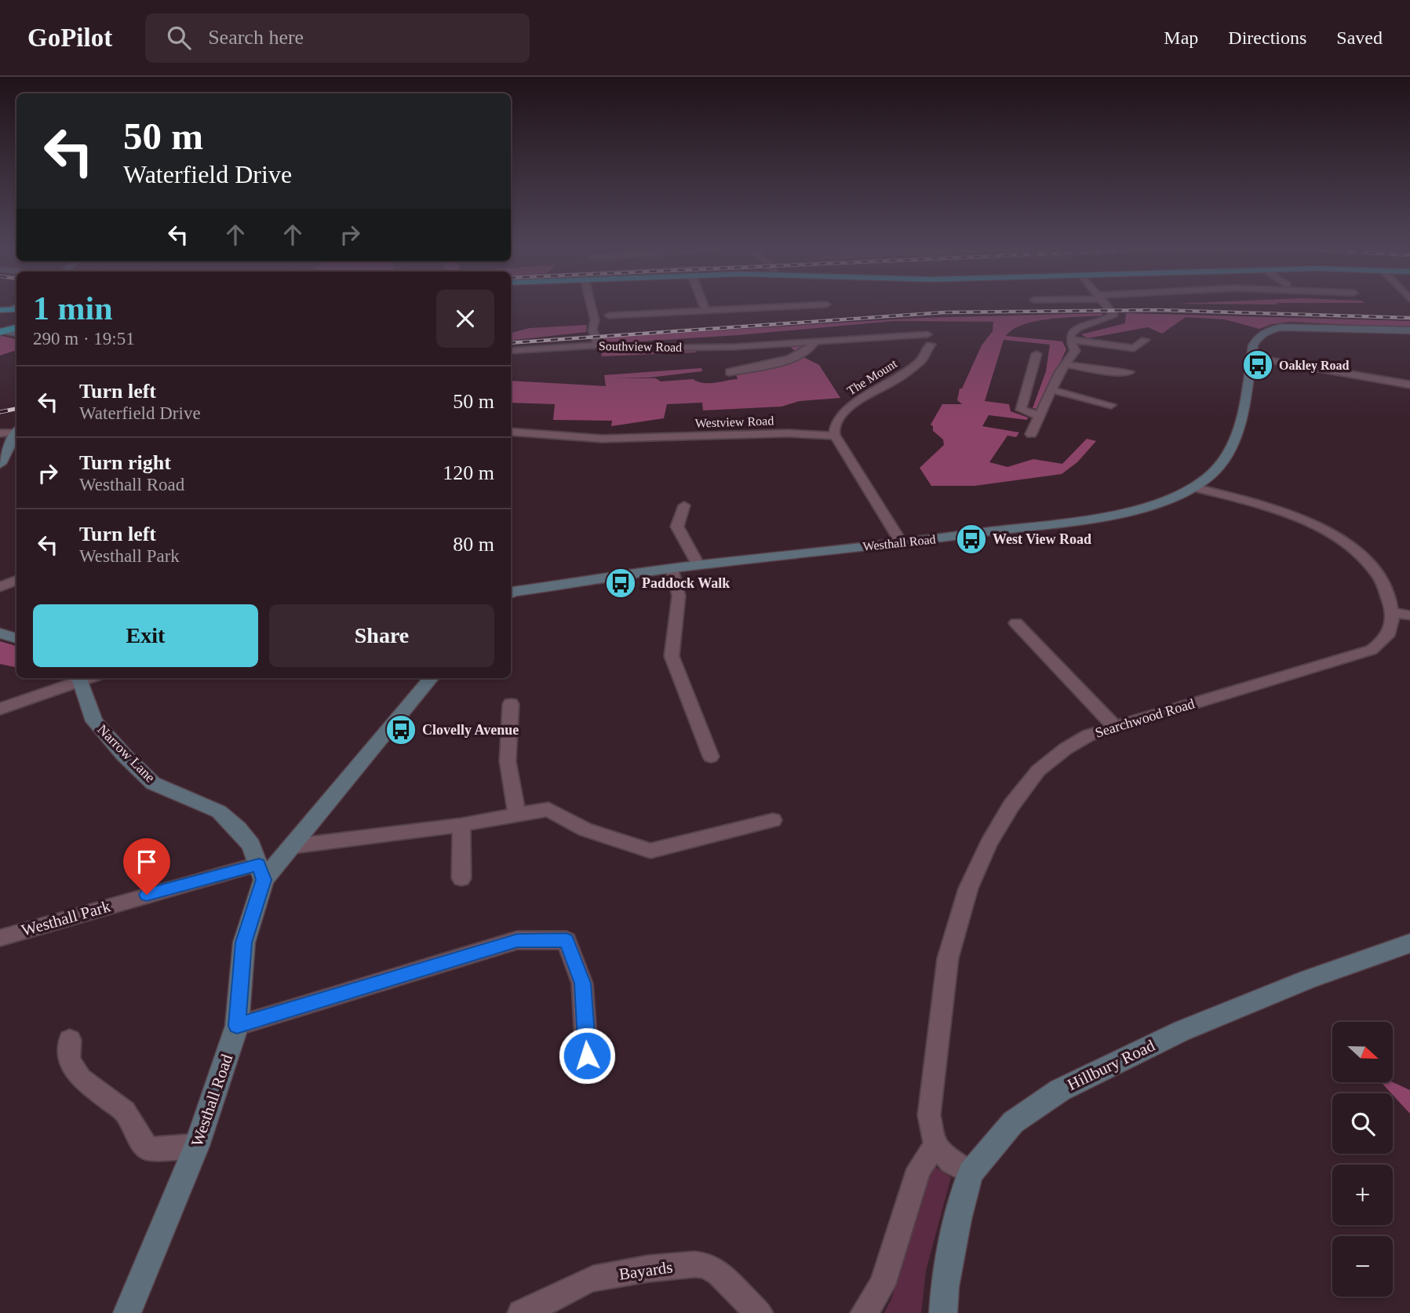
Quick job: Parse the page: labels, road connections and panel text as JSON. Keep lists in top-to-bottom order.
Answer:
{
  "streets": {
    "street": [
      "Southview Road",
      "The Mount",
      "Westview Road",
      "Westhall Road",
      "Searchwood Road",
      "Narrow Lane",
      "Westhall Park",
      "Hillbury Road",
      "Bayards"
    ]
  },
  "crossings": [
    ["Southview Road", "The Mount"],
    ["The Mount", "Westview Road"],
    ["Westhall Road", "Searchwood Road"],
    ["Westhall Road", "Narrow Lane"],
    ["Westhall Road", "Westhall Park"],
    ["Narrow Lane", "Westhall Park"]
  ],
  "places": {
    "bus stop": [
      "Oakley Road",
      "West View Road",
      "Paddock Walk",
      "Clovelly Avenue"
    ]
  },
  "north": "right",
  "page": {
    "header": "GoPilot",
    "search": "Search here",
    "nav": ["Map", "Directions", "Saved"],
    "turn": ["50 m", "Waterfield Drive"],
    "heading": ["1 min", "290 m · 19:51"],
    "list": [
      {
        "name": "Turn left",
        "note": "Waterfield Drive",
        "value": "50 m"
      },
      {
        "name": "Turn right",
        "note": "Westhall Road",
        "value": "120 m"
      },
      {
        "name": "Turn left",
        "note": "Westhall Park",
        "value": "80 m"
      }
    ],
    "buttons": ["Exit", "Share"],
    "map_buttons": ["+", "−"]
  }
}
